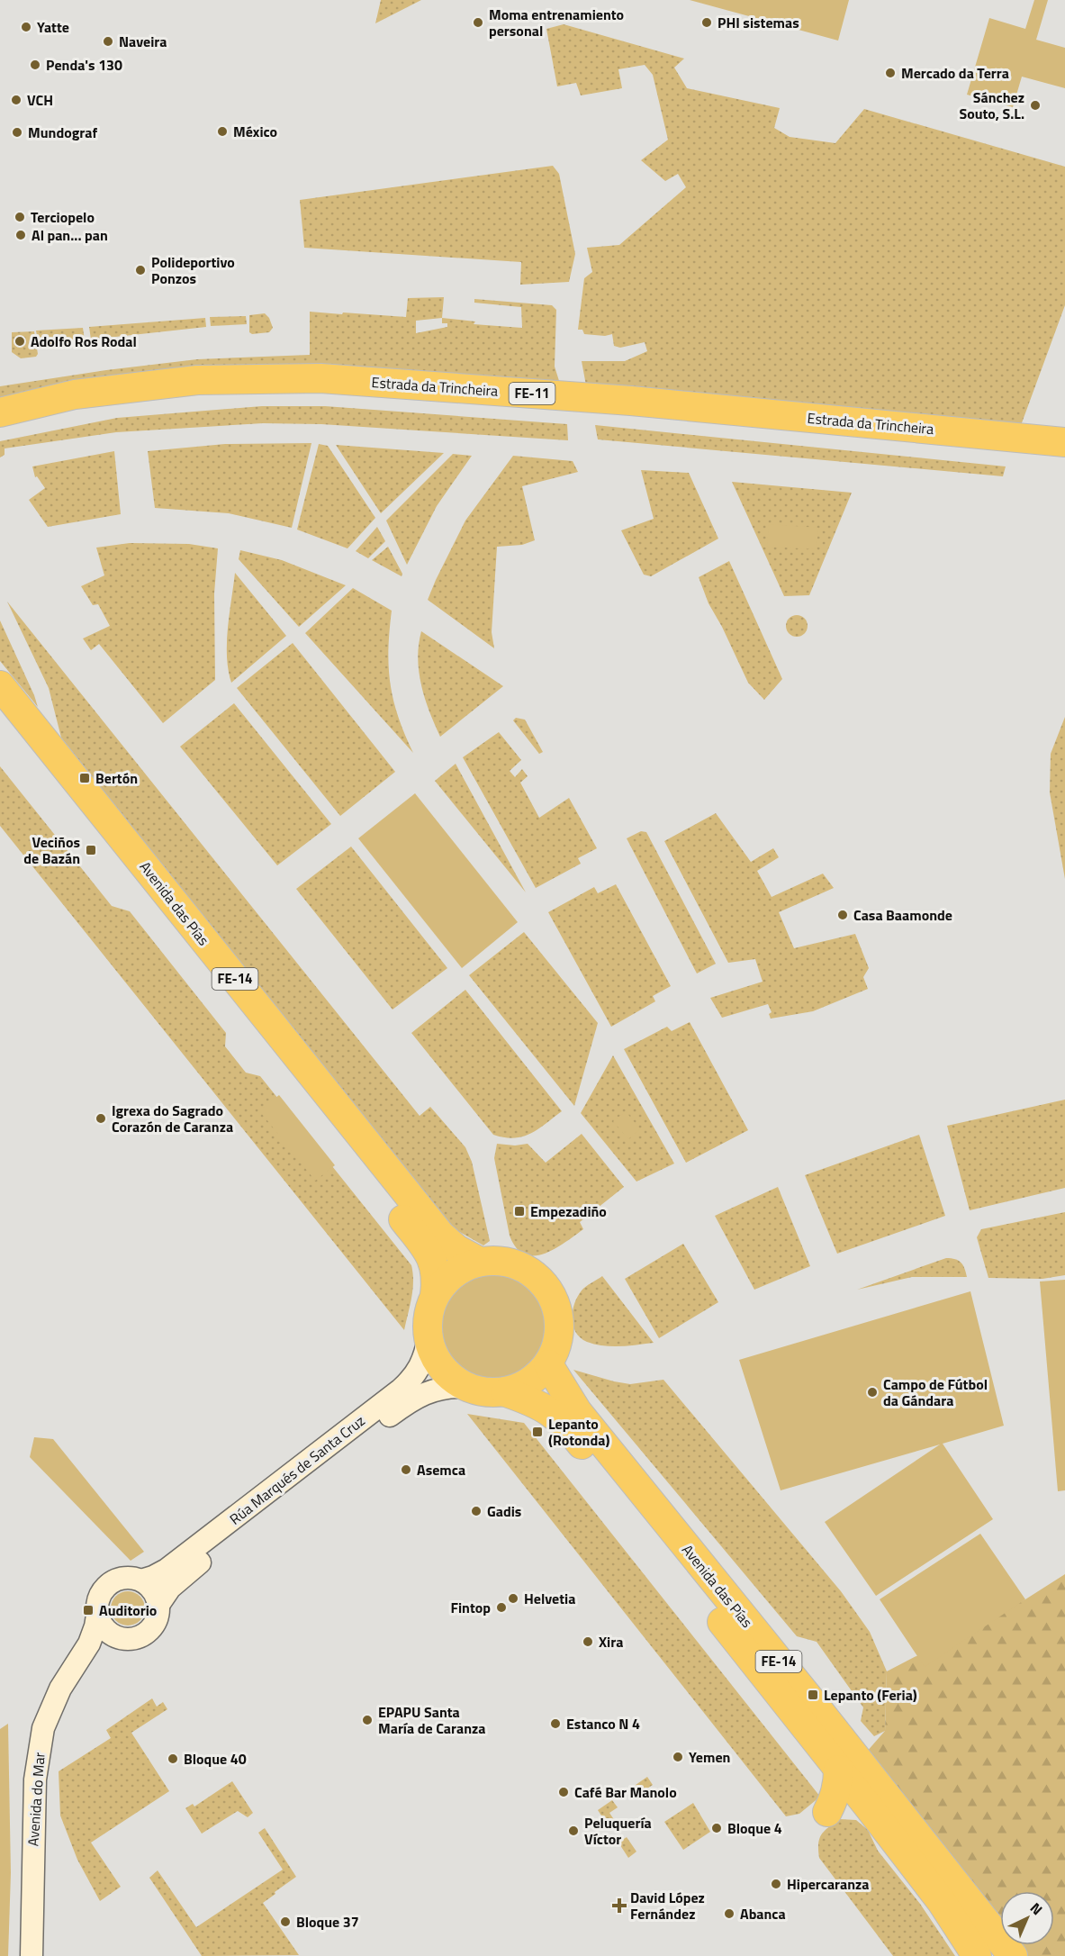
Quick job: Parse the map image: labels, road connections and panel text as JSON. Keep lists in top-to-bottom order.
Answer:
{
  "streets": {
    "highway": [
      "Estrada da Trincheira",
      "FE-11",
      "Avenida das Pías",
      "FE-14"
    ],
    "street": ["Rúa Marqués de Santa Cruz", "Avenida do Mar"]
  },
  "crossings": [
    ["Avenida das Pías", "Rúa Marqués de Santa Cruz"],
    ["Rúa Marqués de Santa Cruz", "Avenida do Mar"]
  ],
  "places": {
    "other": [
      "Moma entrenamiento personal",
      "PHI sistemas",
      "Yatte",
      "Naveira",
      "Penda's 130",
      "Mercado da Terra",
      "VCH",
      "Sánchez Souto, S.L.",
      "México",
      "Mundograf",
      "Terciopelo",
      "Al pan... pan",
      "Polideportivo Ponzos",
      "Adolfo Ros Rodal",
      "Casa Baamonde",
      "Igrexa do Sagrado Corazón de Caranza",
      "Campo de Fútbol da Gándara",
      "Asemca",
      "Gadis",
      "Helvetia",
      "Fintop",
      "Xira",
      "EPAPU Santa María de Caranza",
      "Estanco N 4",
      "Yemen",
      "Bloque 40",
      "Café Bar Manolo",
      "Bloque 4",
      "Peluquería Víctor",
      "Hipercaranza",
      "Abanca",
      "Bloque 37"
    ],
    "transit": [
      "Bertón",
      "Veciños de Bazán",
      "Empezadiño",
      "Lepanto (Rotonda)",
      "Auditorio",
      "Lepanto (Feria)"
    ],
    "health": ["David López Fernández"]
  },
  "north": "top right"
}
